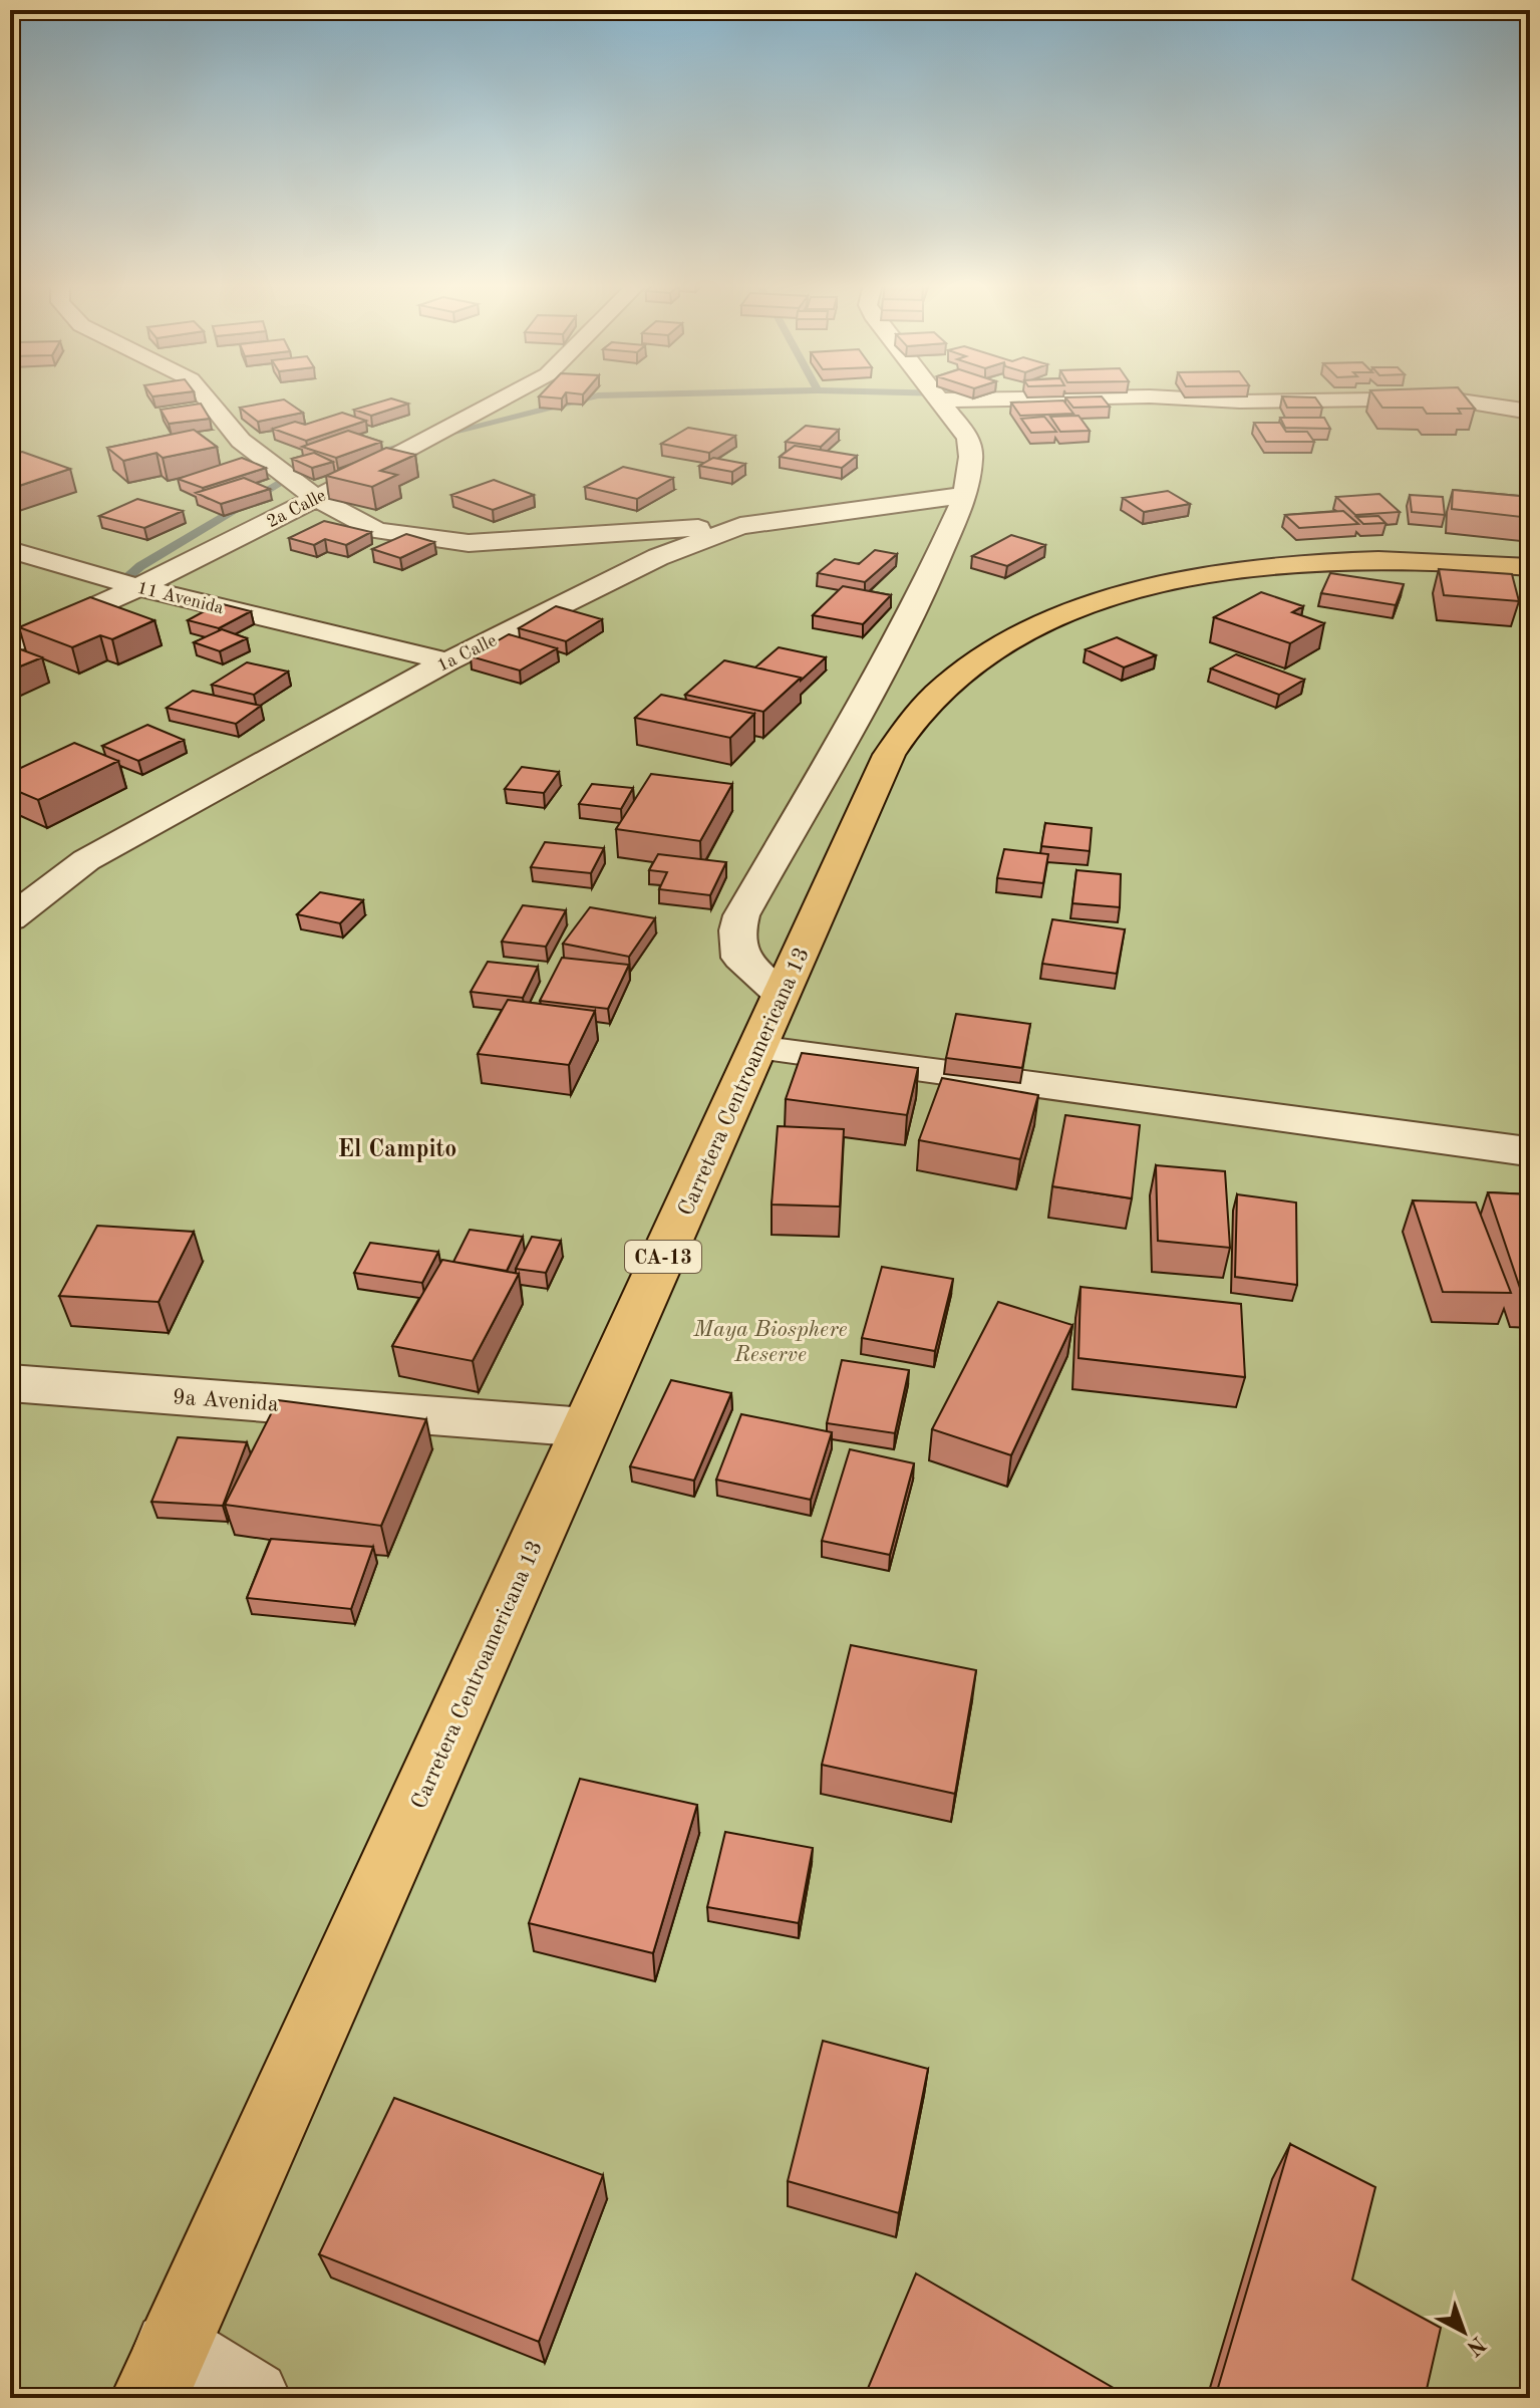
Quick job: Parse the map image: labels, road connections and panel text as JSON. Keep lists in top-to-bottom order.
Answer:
{
  "streets": {
    "highway": ["Carretera Centroamericana 13", "CA-13"],
    "street": [
      "2a Calle",
      "11 Avenida",
      "1a Calle",
      "9a Avenida"
    ]
  },
  "crossings": [
    ["2a Calle", "11 Avenida"],
    ["11 Avenida", "1a Calle"],
    ["Carretera Centroamericana 13", "9a Avenida"]
  ],
  "districts": ["El Campito"],
  "parks": ["Maya Biosphere Reserve"],
  "north": "bottom right"
}
